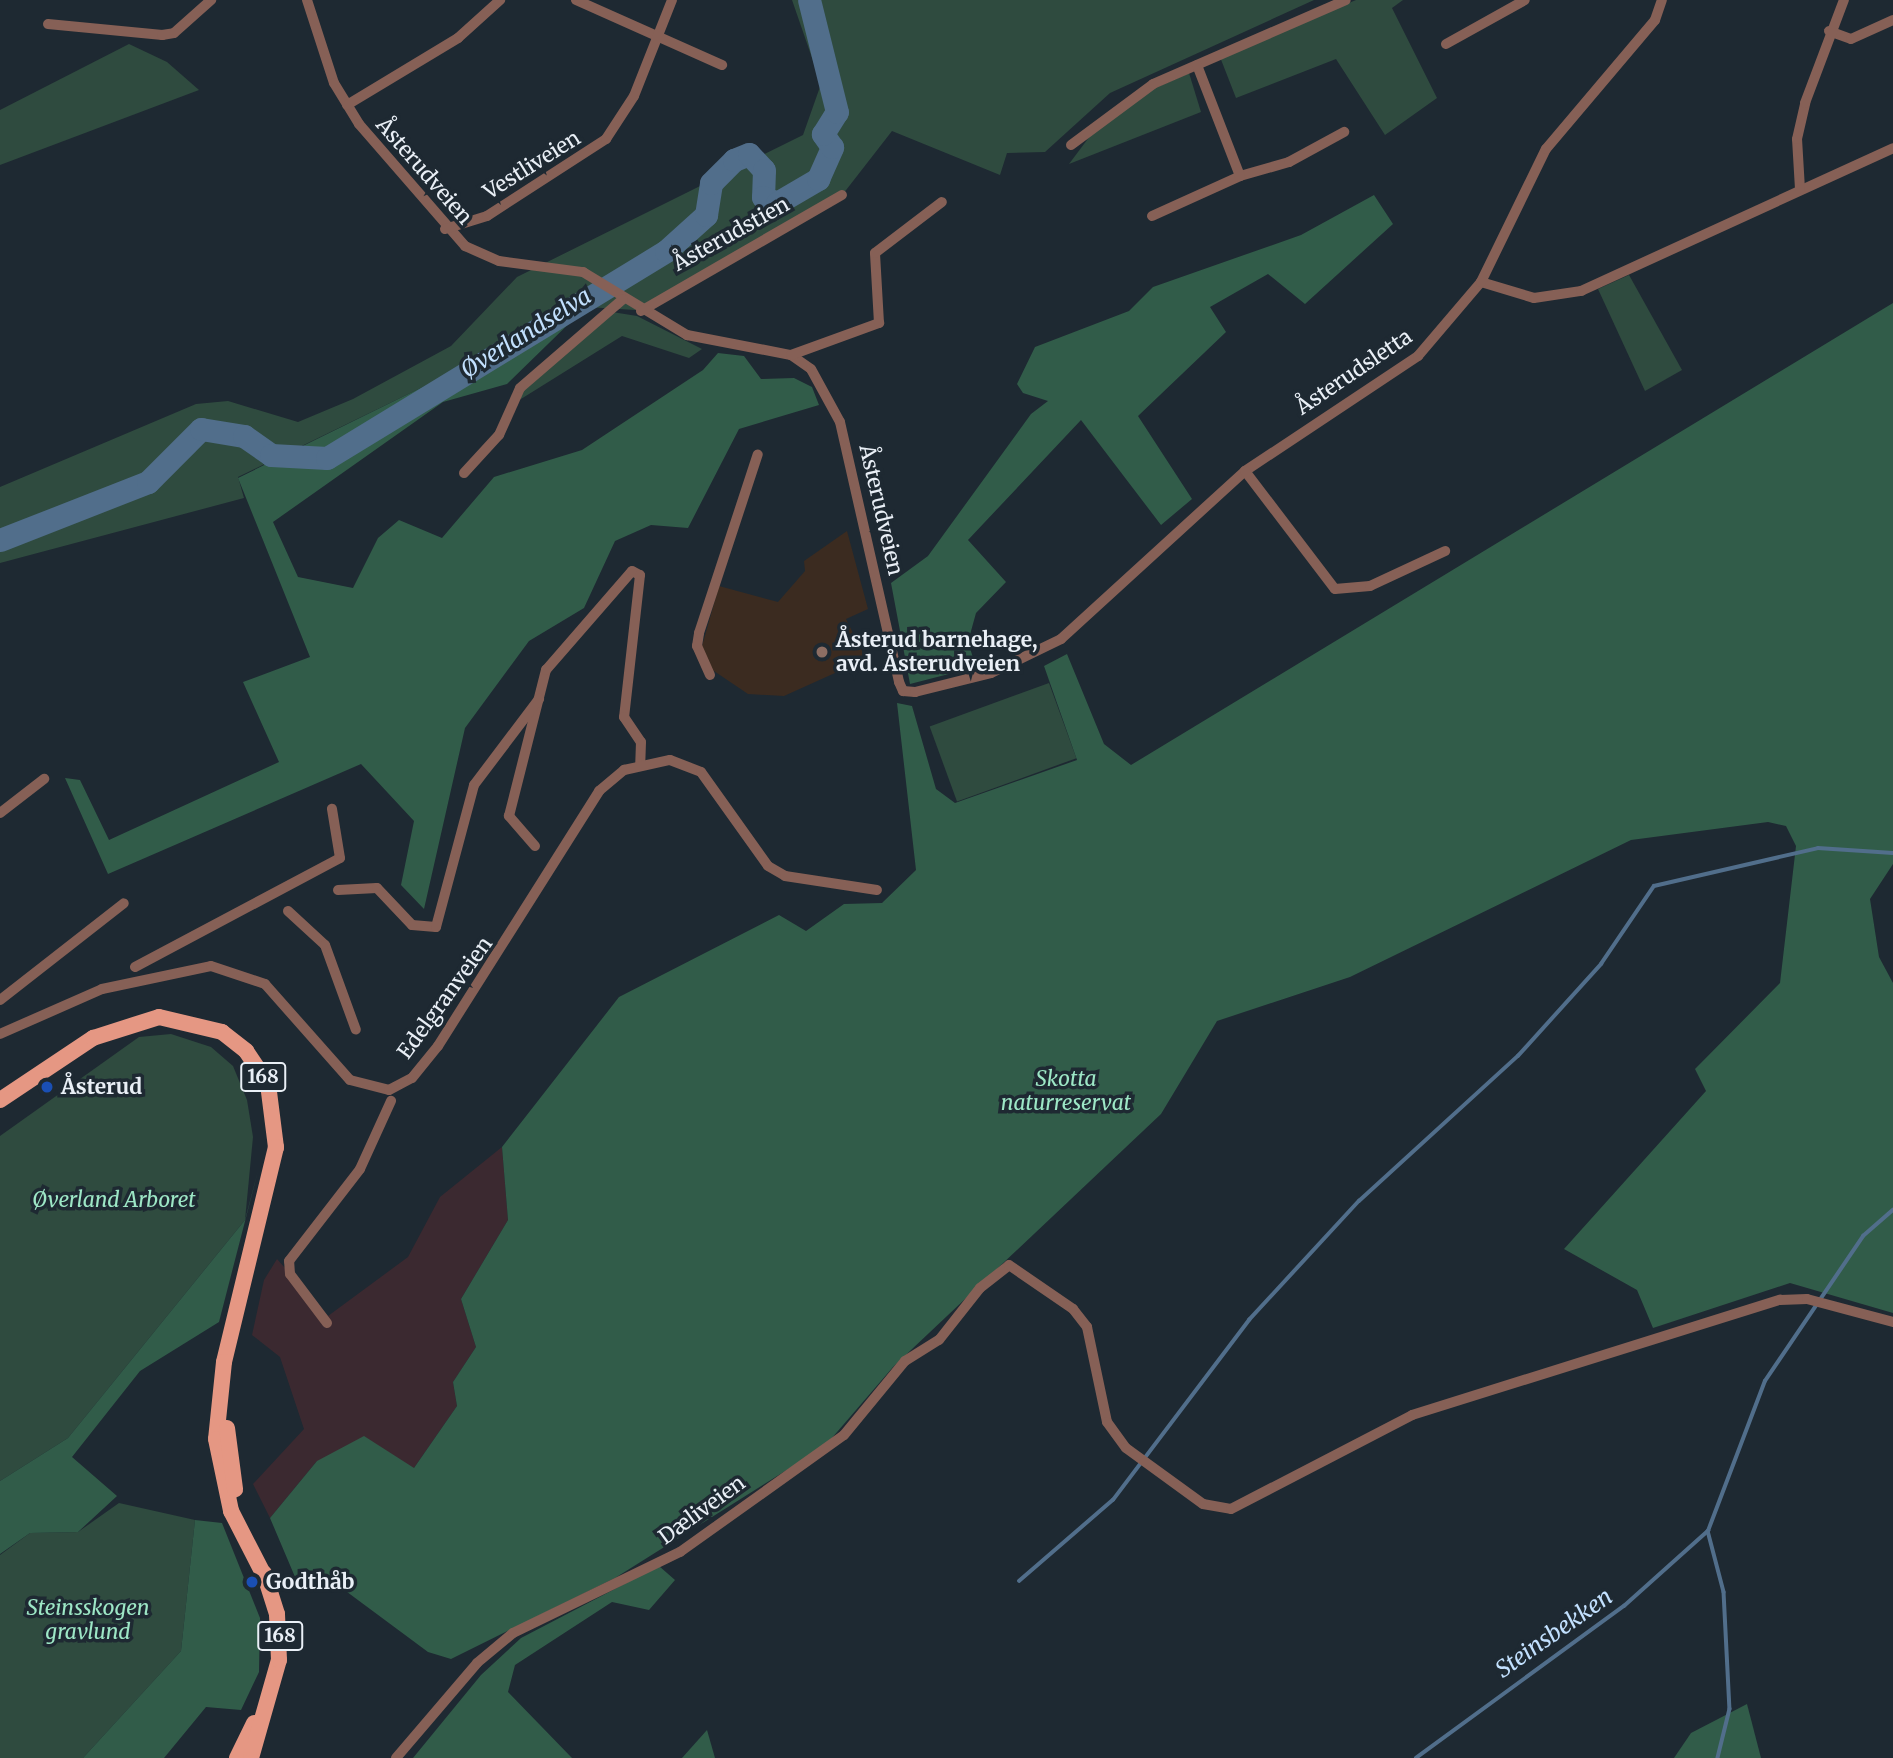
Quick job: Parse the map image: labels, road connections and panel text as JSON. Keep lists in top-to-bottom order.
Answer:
{
  "streets": {
    "main road": ["168"],
    "street": [
      "Vestliveien",
      "Åsterudveien",
      "Åsterudstien",
      "Åsterudsletta",
      "Edelgranveien",
      "Dæliveien"
    ]
  },
  "crossings": [
    ["Vestliveien", "Åsterudveien"],
    ["Åsterudveien", "Åsterudstien"],
    ["Åsterudveien", "Åsterudsletta"]
  ],
  "water": ["Øverlandselva", "Steinsbekken"],
  "parks": ["Skotta naturreservat", "Øverland Arboret", "Steinsskogen gravlund"],
  "places": ["Åsterud barnehage, avd. Åsterudveien", "Åsterud", "Godthåb"]
}
